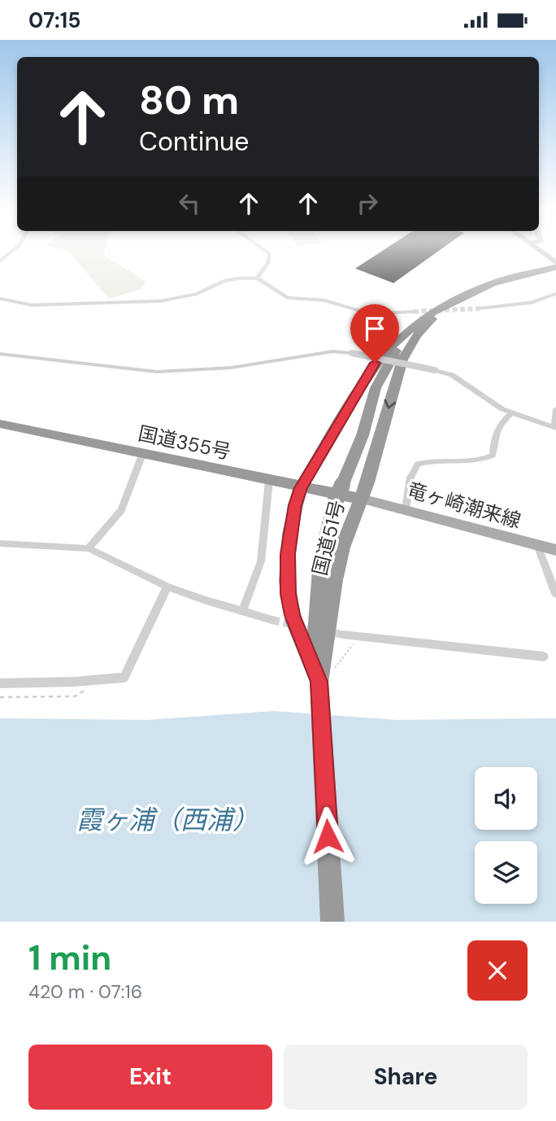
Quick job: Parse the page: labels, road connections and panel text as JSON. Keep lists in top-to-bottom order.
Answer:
{
  "streets": {
    "highway": ["国道355号", "国道51号"],
    "main road": ["竜ヶ崎潮来線"]
  },
  "crossings": [
    ["国道355号", "竜ヶ崎潮来線"]
  ],
  "water": ["霞ヶ浦（西浦）"],
  "page": {
    "status": "07:15",
    "turn": ["80 m", "Continue"],
    "heading": ["1 min", "420 m · 07:16"],
    "buttons": ["Exit", "Share"]
  }
}
